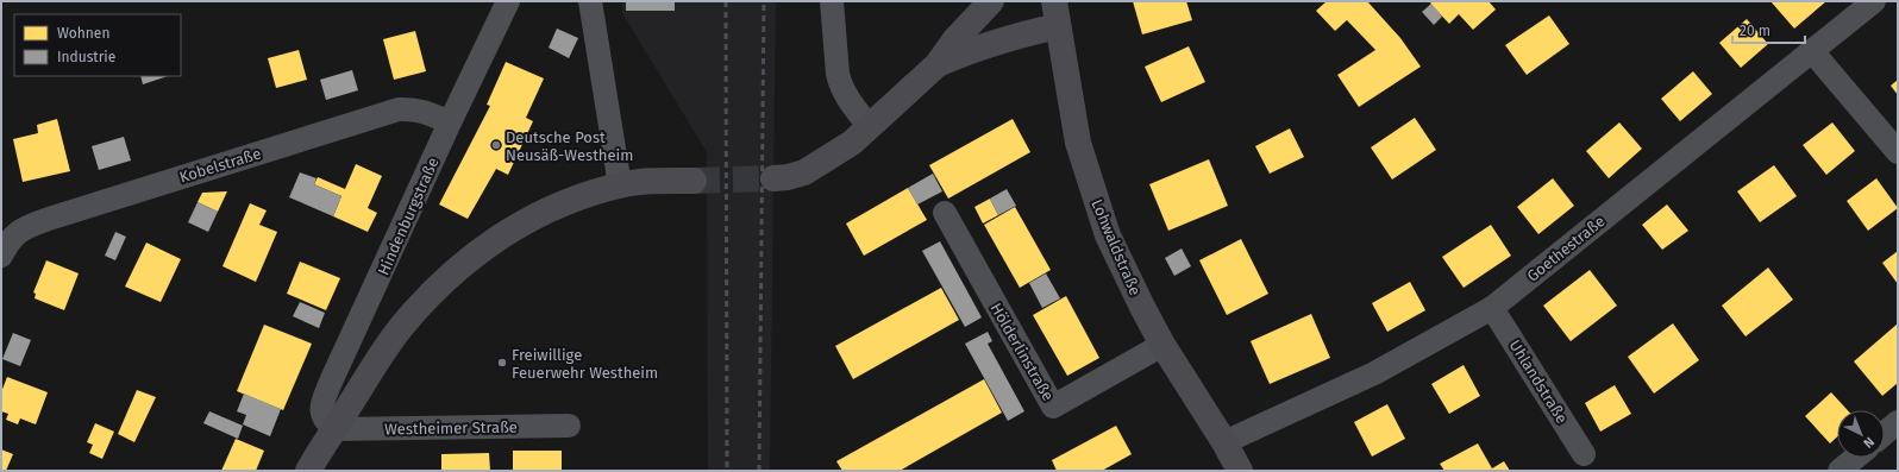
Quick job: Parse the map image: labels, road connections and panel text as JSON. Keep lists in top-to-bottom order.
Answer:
{
  "streets": {
    "street": [
      "Kobelstraße",
      "Hindenburgstraße",
      "Lohwaldstraße",
      "Goethestraße",
      "Hölderlinstraße",
      "Uhlandstraße",
      "Westheimer Straße"
    ]
  },
  "crossings": [
    ["Kobelstraße", "Hindenburgstraße"],
    ["Hindenburgstraße", "Westheimer Straße"],
    ["Lohwaldstraße", "Goethestraße"],
    ["Lohwaldstraße", "Hölderlinstraße"],
    ["Goethestraße", "Uhlandstraße"]
  ],
  "places": ["Deutsche Post Neusäß-Westheim", "Freiwillige Feuerwehr Westheim"],
  "legend": ["Wohnen", "Industrie"],
  "scale_bar": "20 m",
  "north": "bottom right"
}
